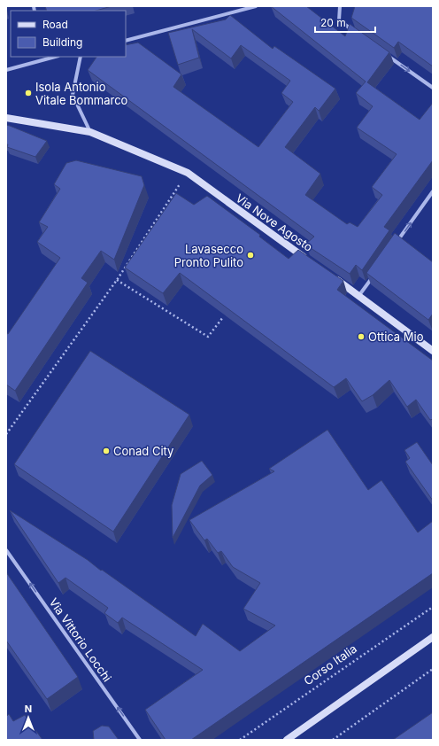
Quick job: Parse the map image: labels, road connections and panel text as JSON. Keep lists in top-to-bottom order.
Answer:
{
  "streets": {
    "main road": ["Via Nove Agosto"],
    "street": ["Via Vittorio Locchi"],
    "path": ["Corso Italia"]
  },
  "one_way": ["Via Vittorio Locchi"],
  "places": [
    "Isola Antonio Vitale Bommarco",
    "Lavasecco Pronto Pulito",
    "Ottica Mio",
    "Conad City"
  ],
  "legend": ["Road", "Building"],
  "scale_bar": "20 m",
  "north": "top"
}
